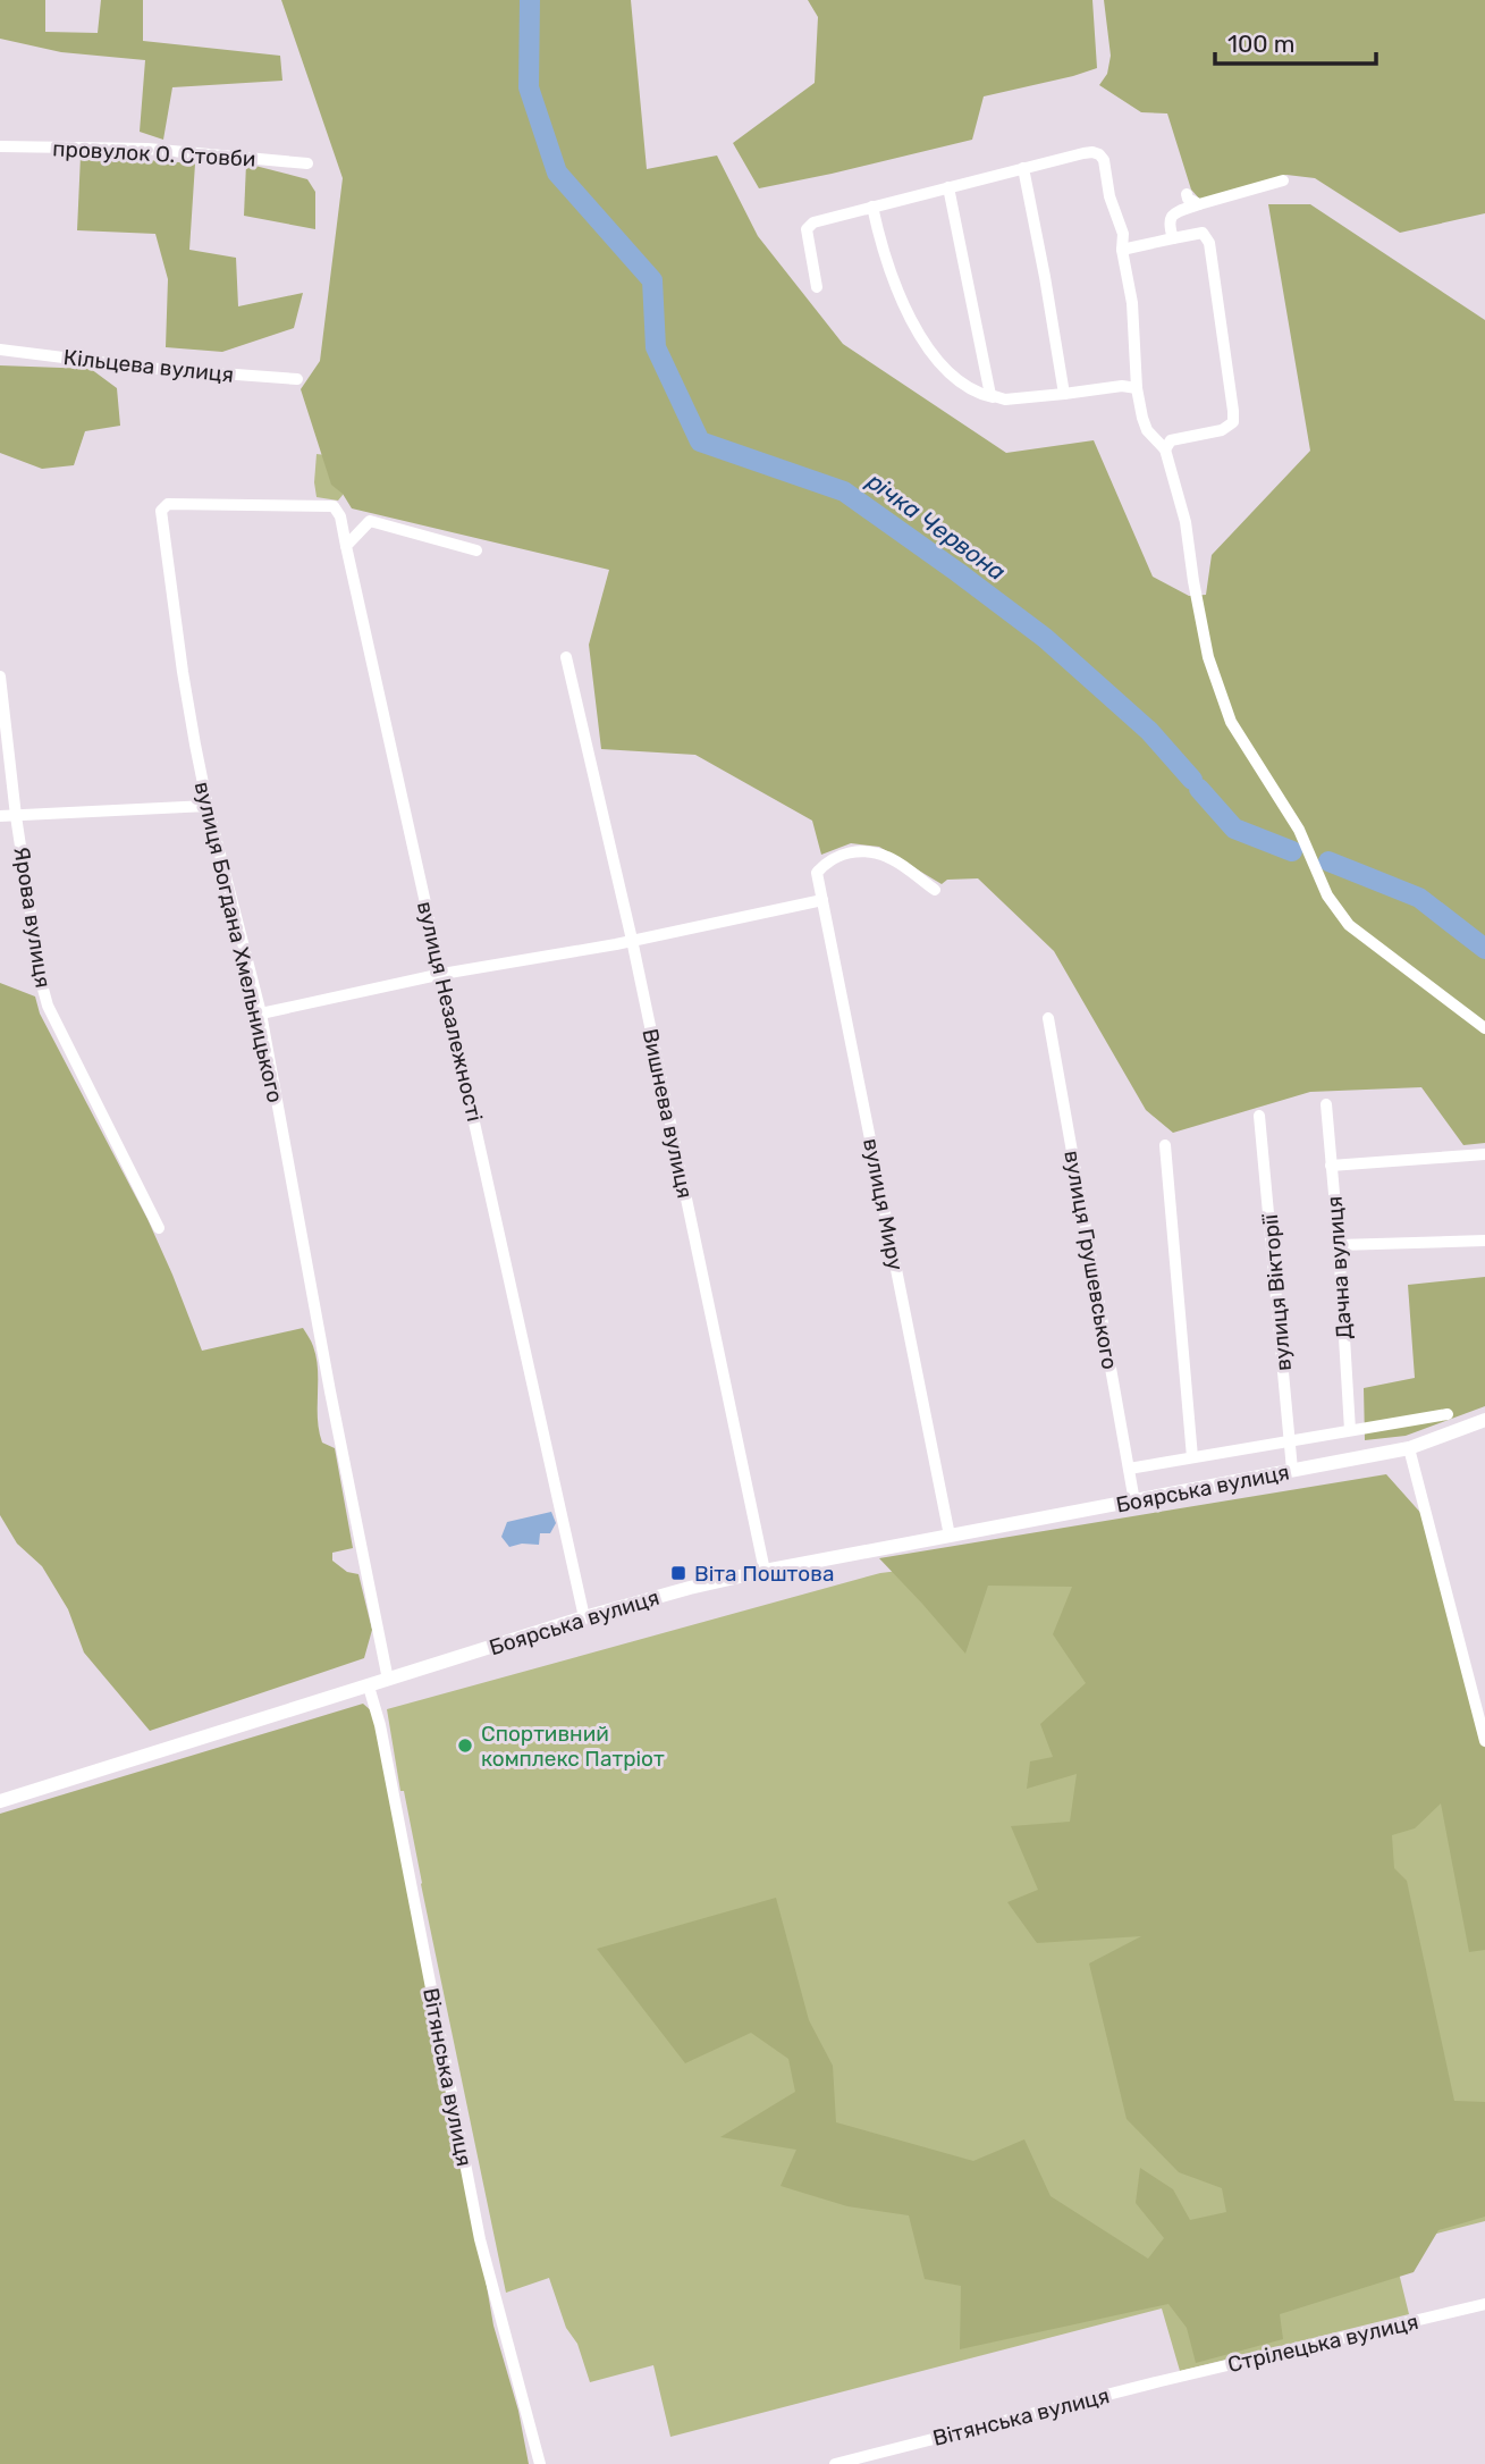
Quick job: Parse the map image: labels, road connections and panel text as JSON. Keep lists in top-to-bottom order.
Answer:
{
  "streets": {
    "street": [
      "провулок О. Стовби",
      "Кільцева вулиця",
      "Ярова вулиця",
      "вулиця Богдана Хмельницького",
      "вулиця Незалежності",
      "Вишнева вулиця",
      "вулиця Миру",
      "вулиця Грушевського",
      "Дачна вулиця",
      "вулиця Вікторії",
      "Боярська вулиця",
      "Вітянська вулиця",
      "Стрілецька вулиця"
    ]
  },
  "crossings": [
    ["вулиця Богдана Хмельницького", "вулиця Незалежності"],
    ["вулиця Богдана Хмельницького", "Боярська вулиця"],
    ["вулиця Незалежності", "Боярська вулиця"],
    ["Вишнева вулиця", "Боярська вулиця"],
    ["вулиця Миру", "Боярська вулиця"],
    ["вулиця Грушевського", "Боярська вулиця"],
    ["вулиця Вікторії", "Боярська вулиця"],
    ["Боярська вулиця", "Вітянська вулиця"],
    ["Вітянська вулиця", "Стрілецька вулиця"]
  ],
  "water": ["річка Червона"],
  "places": {
    "transit": ["Віта Поштова"],
    "other": ["Спортивний комплекс Патріот"]
  },
  "scale_bar": "100 m"
}
